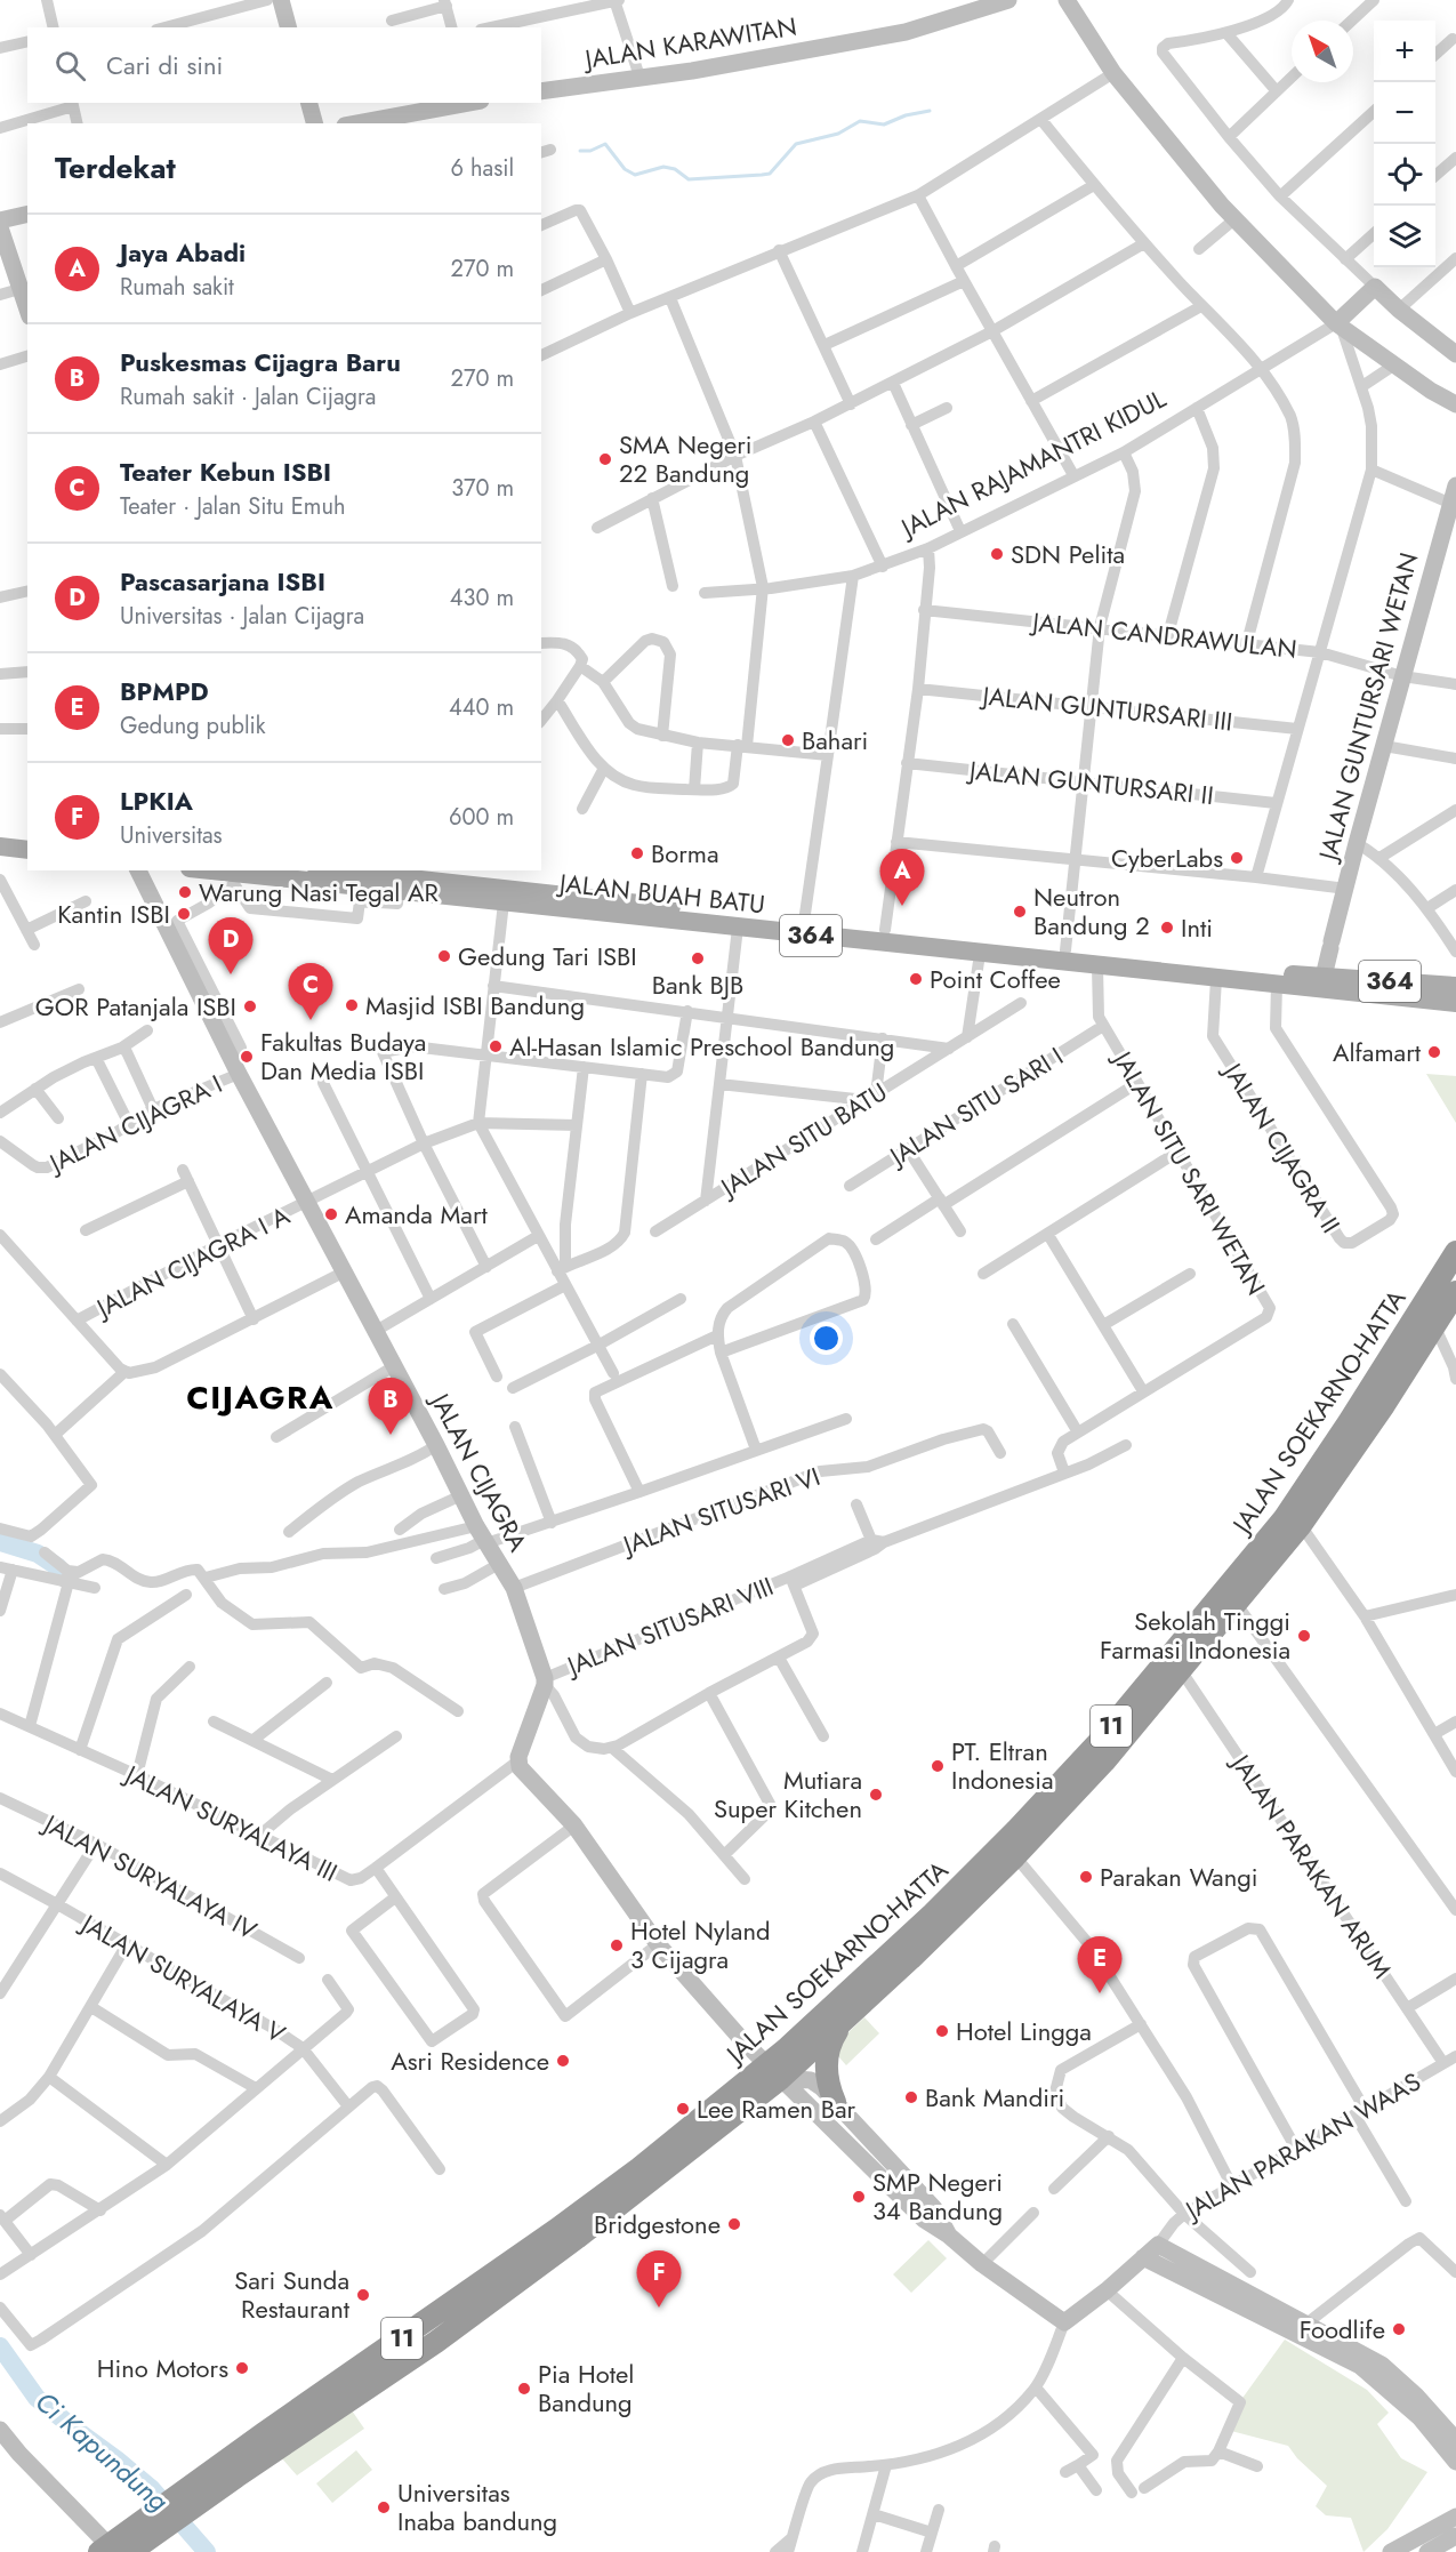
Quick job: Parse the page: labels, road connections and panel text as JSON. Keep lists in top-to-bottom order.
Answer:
{
  "streets": {
    "highway": ["JALAN SOEKARNO-HATTA", "11"],
    "main road": ["JALAN BUAH BATU", "364"],
    "street": [
      "JALAN KARAWITAN",
      "JALAN RAJAMANTRI KIDUL",
      "JALAN CANDRAWULAN",
      "JALAN GUNTURSARI WETAN",
      "JALAN GUNTURSARI III",
      "JALAN GUNTURSARI II",
      "JALAN SITU SARI I",
      "JALAN CIJAGRA I",
      "JALAN SITU BATU",
      "JALAN CIJAGRA II",
      "JALAN SITU SARI WETAN",
      "JALAN CIJAGRA I A",
      "JALAN CIJAGRA",
      "JALAN SITUSARI VI",
      "JALAN SITUSARI VIII",
      "JALAN SURYALAYA III",
      "JALAN PARAKAN ARUM",
      "JALAN SURYALAYA IV",
      "JALAN SURYALAYA V",
      "JALAN PARAKAN WAAS"
    ]
  },
  "crossings": [
    ["JALAN CANDRAWULAN", "JALAN GUNTURSARI WETAN"],
    ["JALAN GUNTURSARI WETAN", "JALAN BUAH BATU"],
    ["JALAN BUAH BATU", "JALAN CIJAGRA II"],
    ["JALAN BUAH BATU", "JALAN SITU SARI WETAN"],
    ["JALAN SITU SARI I", "JALAN SITU SARI WETAN"],
    ["JALAN CIJAGRA I", "JALAN CIJAGRA"],
    ["JALAN CIJAGRA I A", "JALAN CIJAGRA"],
    ["JALAN SOEKARNO-HATTA", "JALAN PARAKAN ARUM"],
    ["JALAN CIJAGRA", "JALAN SITUSARI VI"],
    ["JALAN CIJAGRA", "JALAN SITUSARI VIII"],
    ["JALAN PARAKAN ARUM", "JALAN PARAKAN WAAS"]
  ],
  "districts": ["CIJAGRA"],
  "water": ["Ci Kapundung"],
  "places": [
    "SMA Negeri 22 Bandung",
    "SDN Pelita",
    "Bahari",
    "Borma",
    "CyberLabs",
    "Warung Nasi Tegal AR",
    "Neutron Bandung 2",
    "Kantin ISBI",
    "Inti",
    "Gedung Tari ISBI",
    "Bank BJB",
    "Point Coffee",
    "Masjid ISBI Bandung",
    "GOR Patanjala ISBI",
    "Al-Hasan Islamic Preschool Bandung",
    "Alfamart",
    "Fakultas Budaya Dan Media ISBI",
    "Amanda Mart",
    "Sekolah Tinggi Farmasi Indonesia",
    "PT. Eltran Indonesia",
    "Mutiara Super Kitchen",
    "Parakan Wangi",
    "Hotel Nyland 3 Cijagra",
    "Hotel Lingga",
    "Asri Residence",
    "Bank Mandiri",
    "Lee Ramen Bar",
    "SMP Negeri 34 Bandung",
    "Bridgestone",
    "Sari Sunda Restaurant",
    "Foodlife",
    "Hino Motors",
    "Pia Hotel Bandung",
    "Universitas Inaba bandung"
  ],
  "north": "top left",
  "page": {
    "map_buttons": ["+", "−"],
    "search": "Cari di sini",
    "heading": ["Terdekat", "6 hasil"],
    "list": [
      {
        "mark": "A",
        "name": "Jaya Abadi",
        "note": "Rumah sakit",
        "value": "270 m"
      },
      {
        "mark": "B",
        "name": "Puskesmas Cijagra Baru",
        "note": "Rumah sakit · Jalan Cijagra",
        "value": "270 m"
      },
      {
        "mark": "C",
        "name": "Teater Kebun ISBI",
        "note": "Teater · Jalan Situ Emuh",
        "value": "370 m"
      },
      {
        "mark": "D",
        "name": "Pascasarjana ISBI",
        "note": "Universitas · Jalan Cijagra",
        "value": "430 m"
      },
      {
        "mark": "E",
        "name": "BPMPD",
        "note": "Gedung publik",
        "value": "440 m"
      },
      {
        "mark": "F",
        "name": "LPKIA",
        "note": "Universitas",
        "value": "600 m"
      }
    ],
    "pins": [
      "A",
      "D",
      "C",
      "B",
      "E",
      "F"
    ]
  }
}
